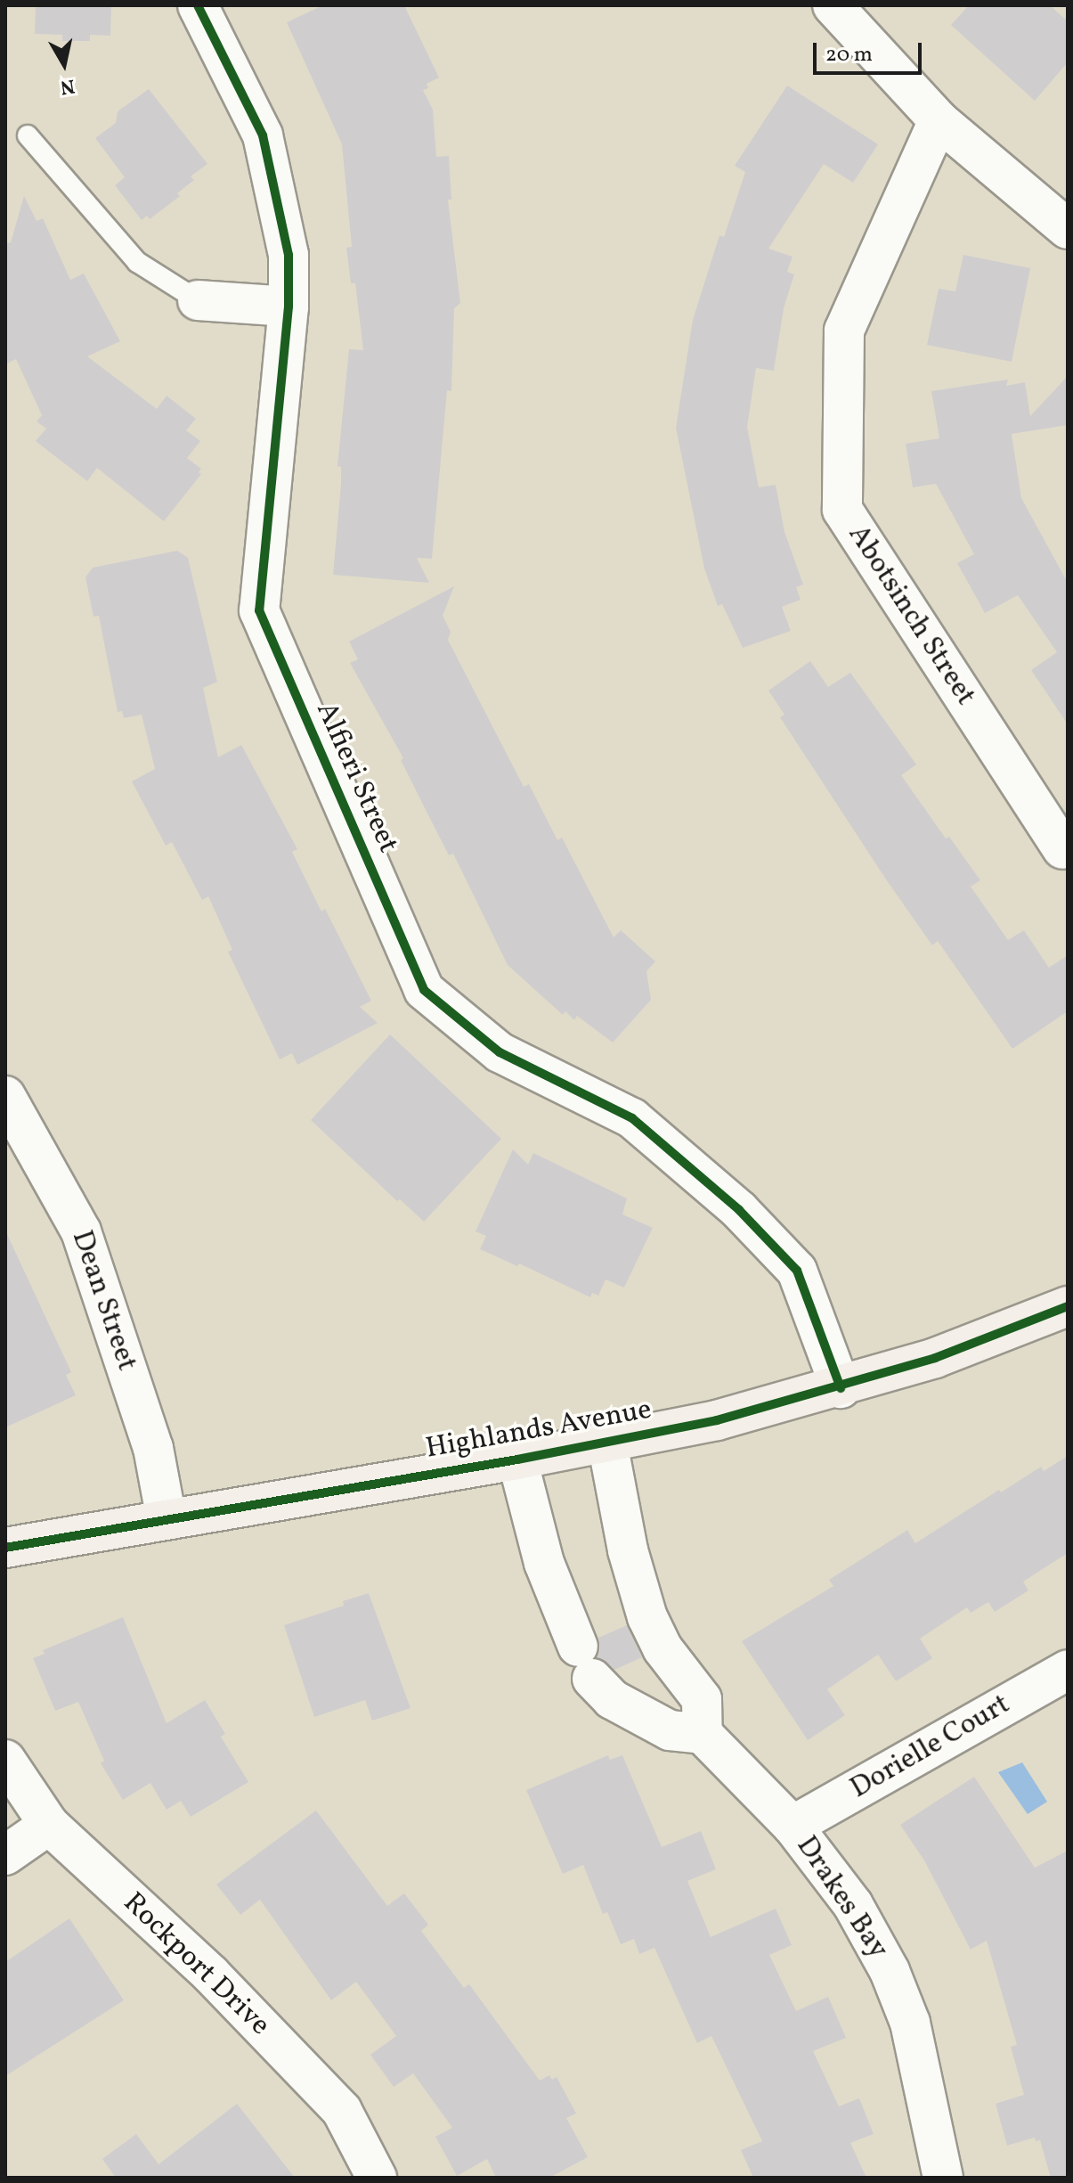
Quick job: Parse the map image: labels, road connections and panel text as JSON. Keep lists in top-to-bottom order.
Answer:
{
  "streets": {
    "main road": ["Highlands Avenue"],
    "street": [
      "Abotsinch Street",
      "Alfieri Street",
      "Dean Street",
      "Dorielle Court",
      "Drakes Bay",
      "Rockport Drive"
    ]
  },
  "crossings": [
    ["Alfieri Street", "Highlands Avenue"],
    ["Dean Street", "Highlands Avenue"],
    ["Dorielle Court", "Drakes Bay"]
  ],
  "scale_bar": "20 m",
  "north": "bottom"
}
